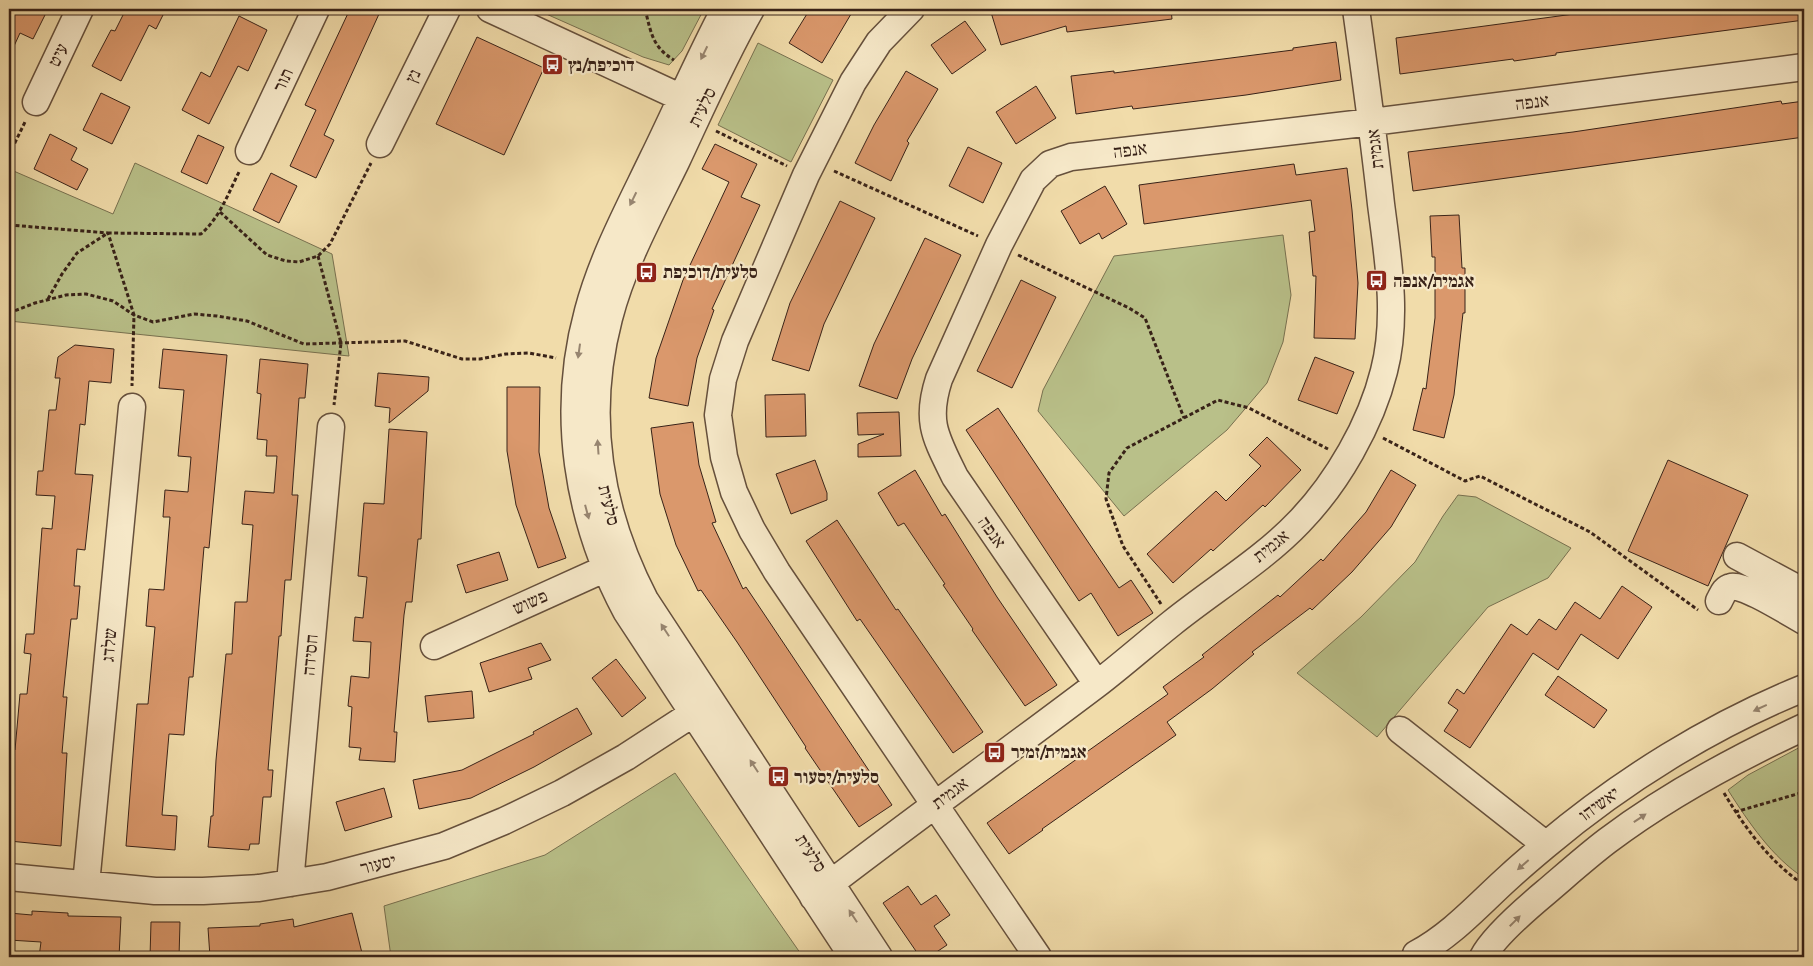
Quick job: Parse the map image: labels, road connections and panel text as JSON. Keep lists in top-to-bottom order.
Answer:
{
  "streets": {
    "street": [
      "עיט",
      "נץ",
      "תור",
      "אנפה",
      "סלעית",
      "אגמית",
      "פשוש",
      "שלדג",
      "חסידה",
      "יאשיהו",
      "יסעור"
    ]
  },
  "crossings": [
    ["אנפה", "אגמית"],
    ["סלעית", "אגמית"],
    ["סלעית", "פשוש"],
    ["סלעית", "יסעור"],
    ["שלדג", "יסעור"],
    ["חסידה", "יסעור"]
  ],
  "places": {
    "bus stop": [
      "דוכיפת/נץ",
      "סלעית/דוכיפת",
      "אגמית/אנפה",
      "אגמית/זמיר",
      "סלעית/יסעור"
    ]
  }
}
